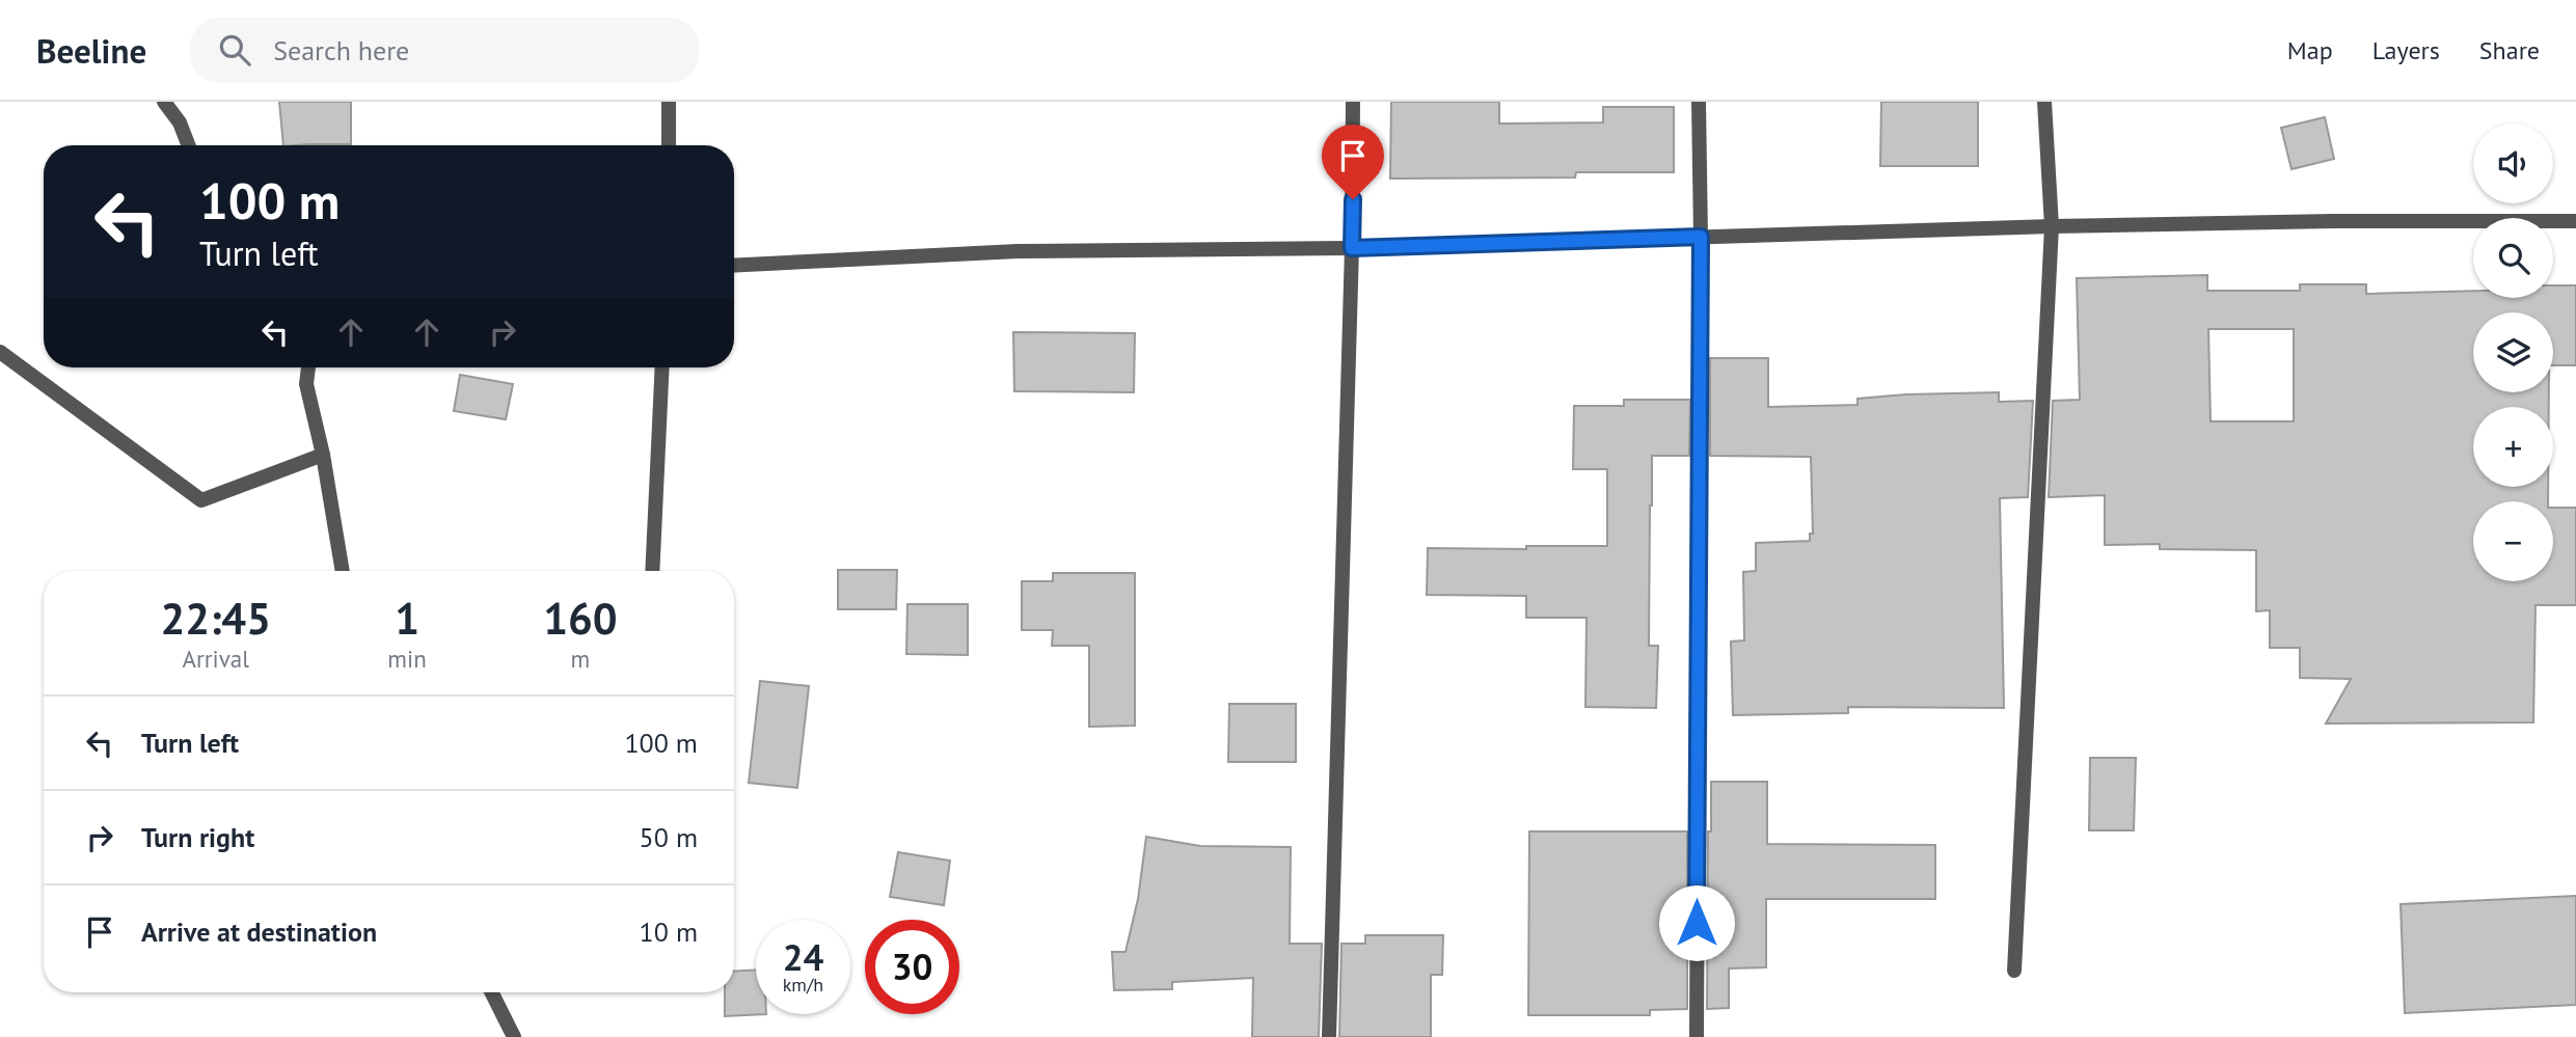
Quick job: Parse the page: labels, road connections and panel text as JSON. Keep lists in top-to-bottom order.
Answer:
{
  "page": {
    "header": "Beeline",
    "search": "Search here",
    "nav": ["Map", "Layers", "Share"],
    "map_buttons": ["+", "−"],
    "turn": ["100 m", "Turn left"],
    "eta": [
      "22:45",
      "Arrival",
      "1",
      "min",
      "160",
      "m"
    ],
    "list": [
      {
        "name": "Turn left",
        "value": "100 m"
      },
      {
        "name": "Turn right",
        "value": "50 m"
      },
      {
        "name": "Arrive at destination",
        "value": "10 m"
      }
    ],
    "speed": "24 km/h",
    "limit": "30"
  }
}
